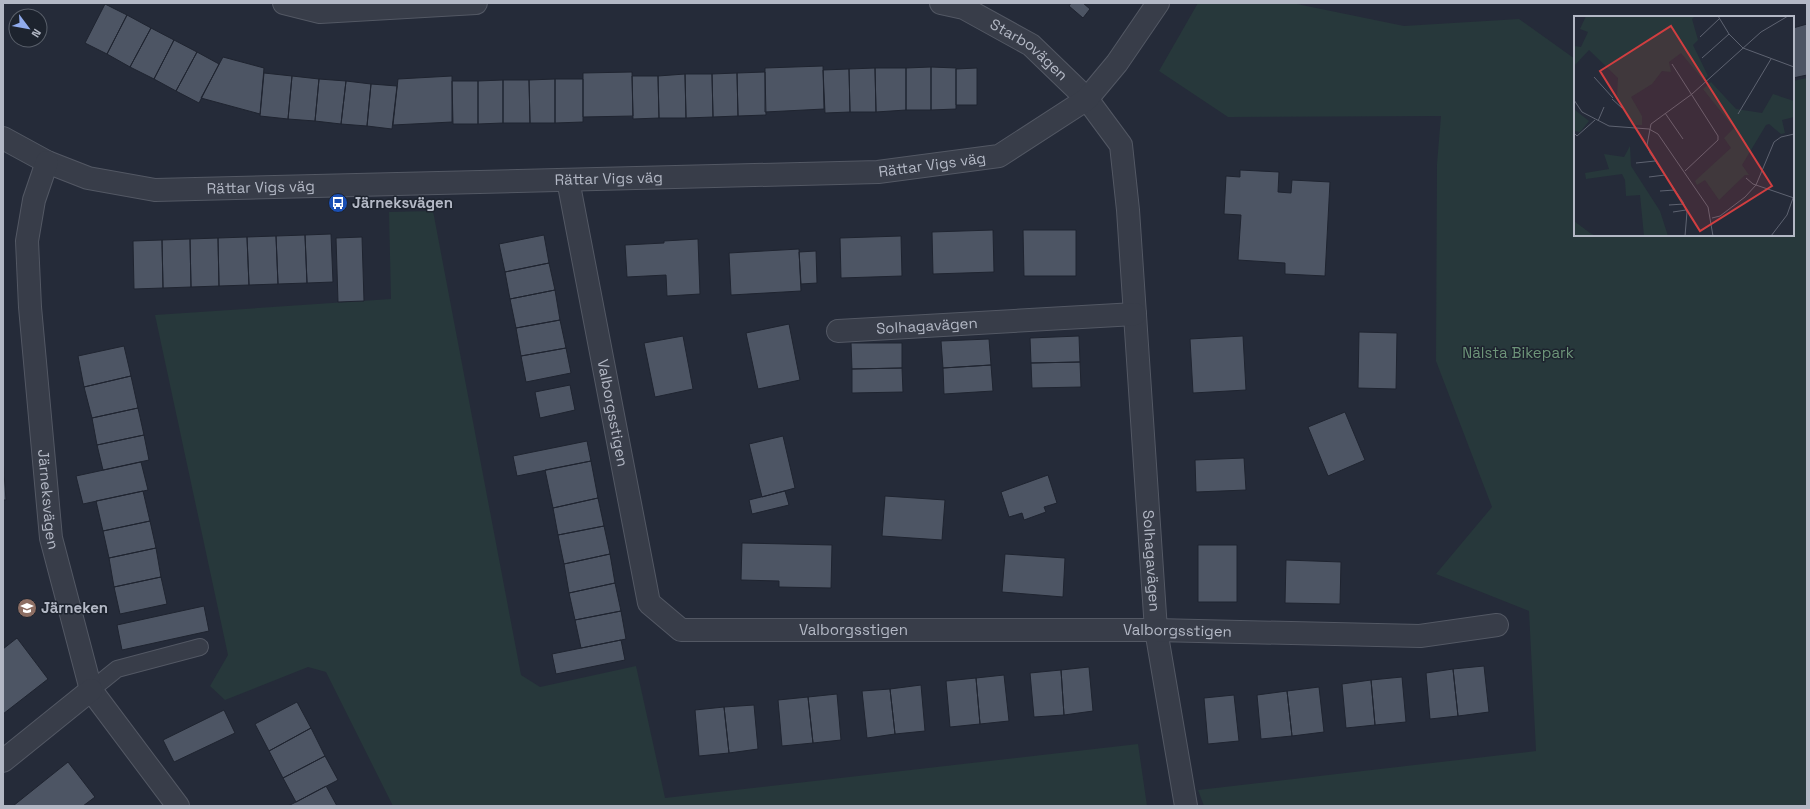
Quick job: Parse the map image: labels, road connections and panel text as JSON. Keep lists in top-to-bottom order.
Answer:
{
  "streets": {
    "street": [
      "Starbovägen",
      "Rättar Vigs väg",
      "Solhagavägen",
      "Valborgsstigen",
      "Järneksvägen"
    ]
  },
  "crossings": [
    ["Starbovägen", "Rättar Vigs väg"],
    ["Starbovägen", "Solhagavägen"],
    ["Rättar Vigs väg", "Solhagavägen"],
    ["Rättar Vigs väg", "Valborgsstigen"],
    ["Rättar Vigs väg", "Järneksvägen"],
    ["Solhagavägen", "Valborgsstigen"]
  ],
  "parks": ["Nälsta Bikepark"],
  "places": {
    "bus stop": ["Järneksvägen"],
    "school or university": ["Järneken"]
  },
  "north": "bottom right"
}
